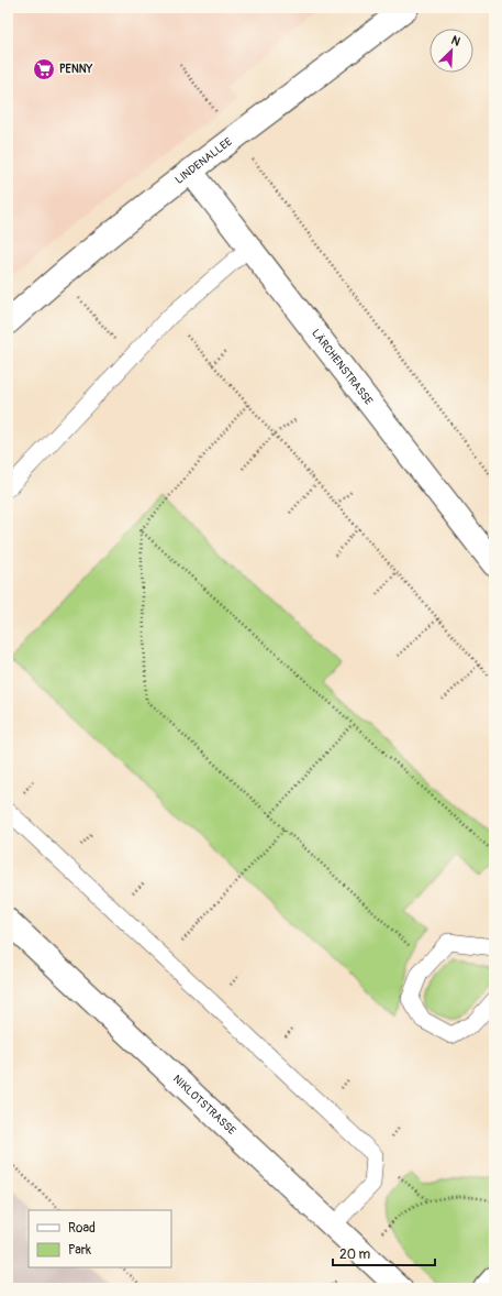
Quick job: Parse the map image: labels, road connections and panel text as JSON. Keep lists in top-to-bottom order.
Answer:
{
  "streets": {
    "street": ["LINDENALLEE", "LÄRCHENSTRASSE", "NIKLOTSTRASSE"]
  },
  "crossings": [
    ["LINDENALLEE", "LÄRCHENSTRASSE"]
  ],
  "places": {
    "supermarket": ["PENNY"]
  },
  "legend": ["Road", "Park"],
  "scale_bar": "20 m",
  "north": "top right"
}
